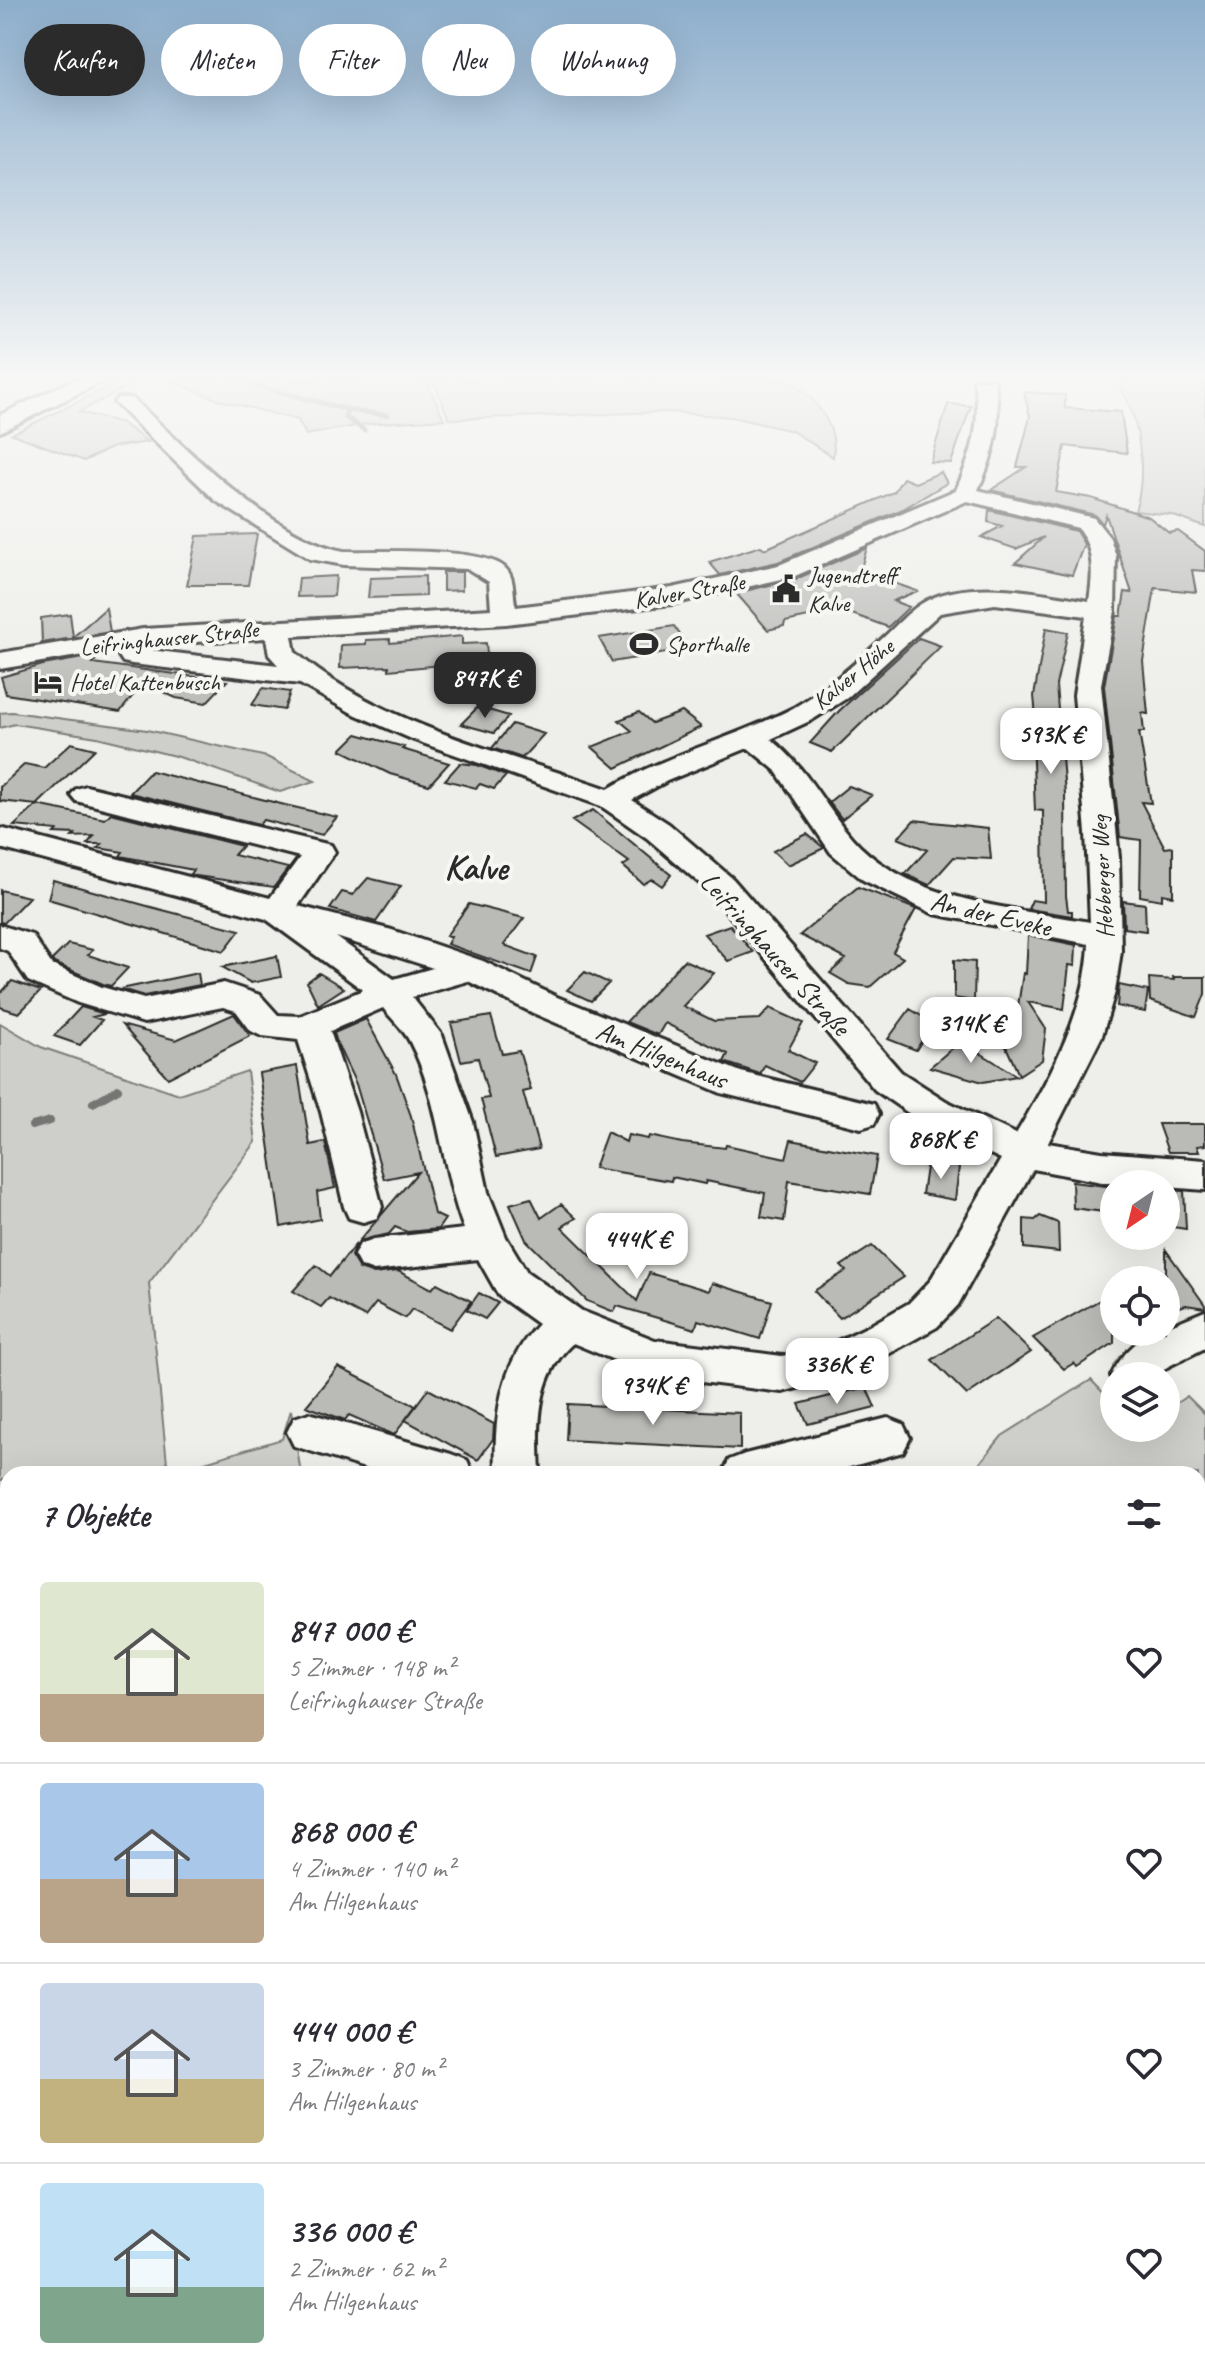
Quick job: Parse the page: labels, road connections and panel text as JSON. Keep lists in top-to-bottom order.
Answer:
{
  "streets": {
    "street": [
      "Kalver Straße",
      "Leifringhauser Straße",
      "Kalver Höhe",
      "Hebberger Weg",
      "An der Eveke",
      "Am Hilgenhaus"
    ]
  },
  "crossings": [
    ["Kalver Straße", "Leifringhauser Straße"],
    ["Kalver Straße", "Hebberger Weg"],
    ["Leifringhauser Straße", "Kalver Höhe"],
    ["Leifringhauser Straße", "Hebberger Weg"],
    ["Leifringhauser Straße", "Am Hilgenhaus"],
    ["Kalver Höhe", "Hebberger Weg"],
    ["Kalver Höhe", "An der Eveke"],
    ["Hebberger Weg", "An der Eveke"],
    ["Hebberger Weg", "Am Hilgenhaus"]
  ],
  "districts": ["Kalve"],
  "places": {
    "public building": ["Jugendtreff Kalve"],
    "sports": ["Sporthalle"],
    "hotel": ["Hotel Kattenbusch"]
  },
  "north": "bottom left",
  "page": {
    "chip": [
      "Kaufen",
      "Mieten",
      "Filter",
      "Neu",
      "Wohnung"
    ],
    "price": [
      "847K €",
      "593K €",
      "314K €",
      "868K €",
      "444K €",
      "336K €",
      "934K €"
    ],
    "heading": "7 Objekte",
    "list": [
      {
        "name": "847 000 €",
        "note": "5 Zimmer · 148 m² · Leifringhauser Straße"
      },
      {
        "name": "868 000 €",
        "note": "4 Zimmer · 140 m² · Am Hilgenhaus"
      },
      {
        "name": "444 000 €",
        "note": "3 Zimmer · 80 m² · Am Hilgenhaus"
      },
      {
        "name": "336 000 €",
        "note": "2 Zimmer · 62 m² · Am Hilgenhaus"
      }
    ]
  }
}
